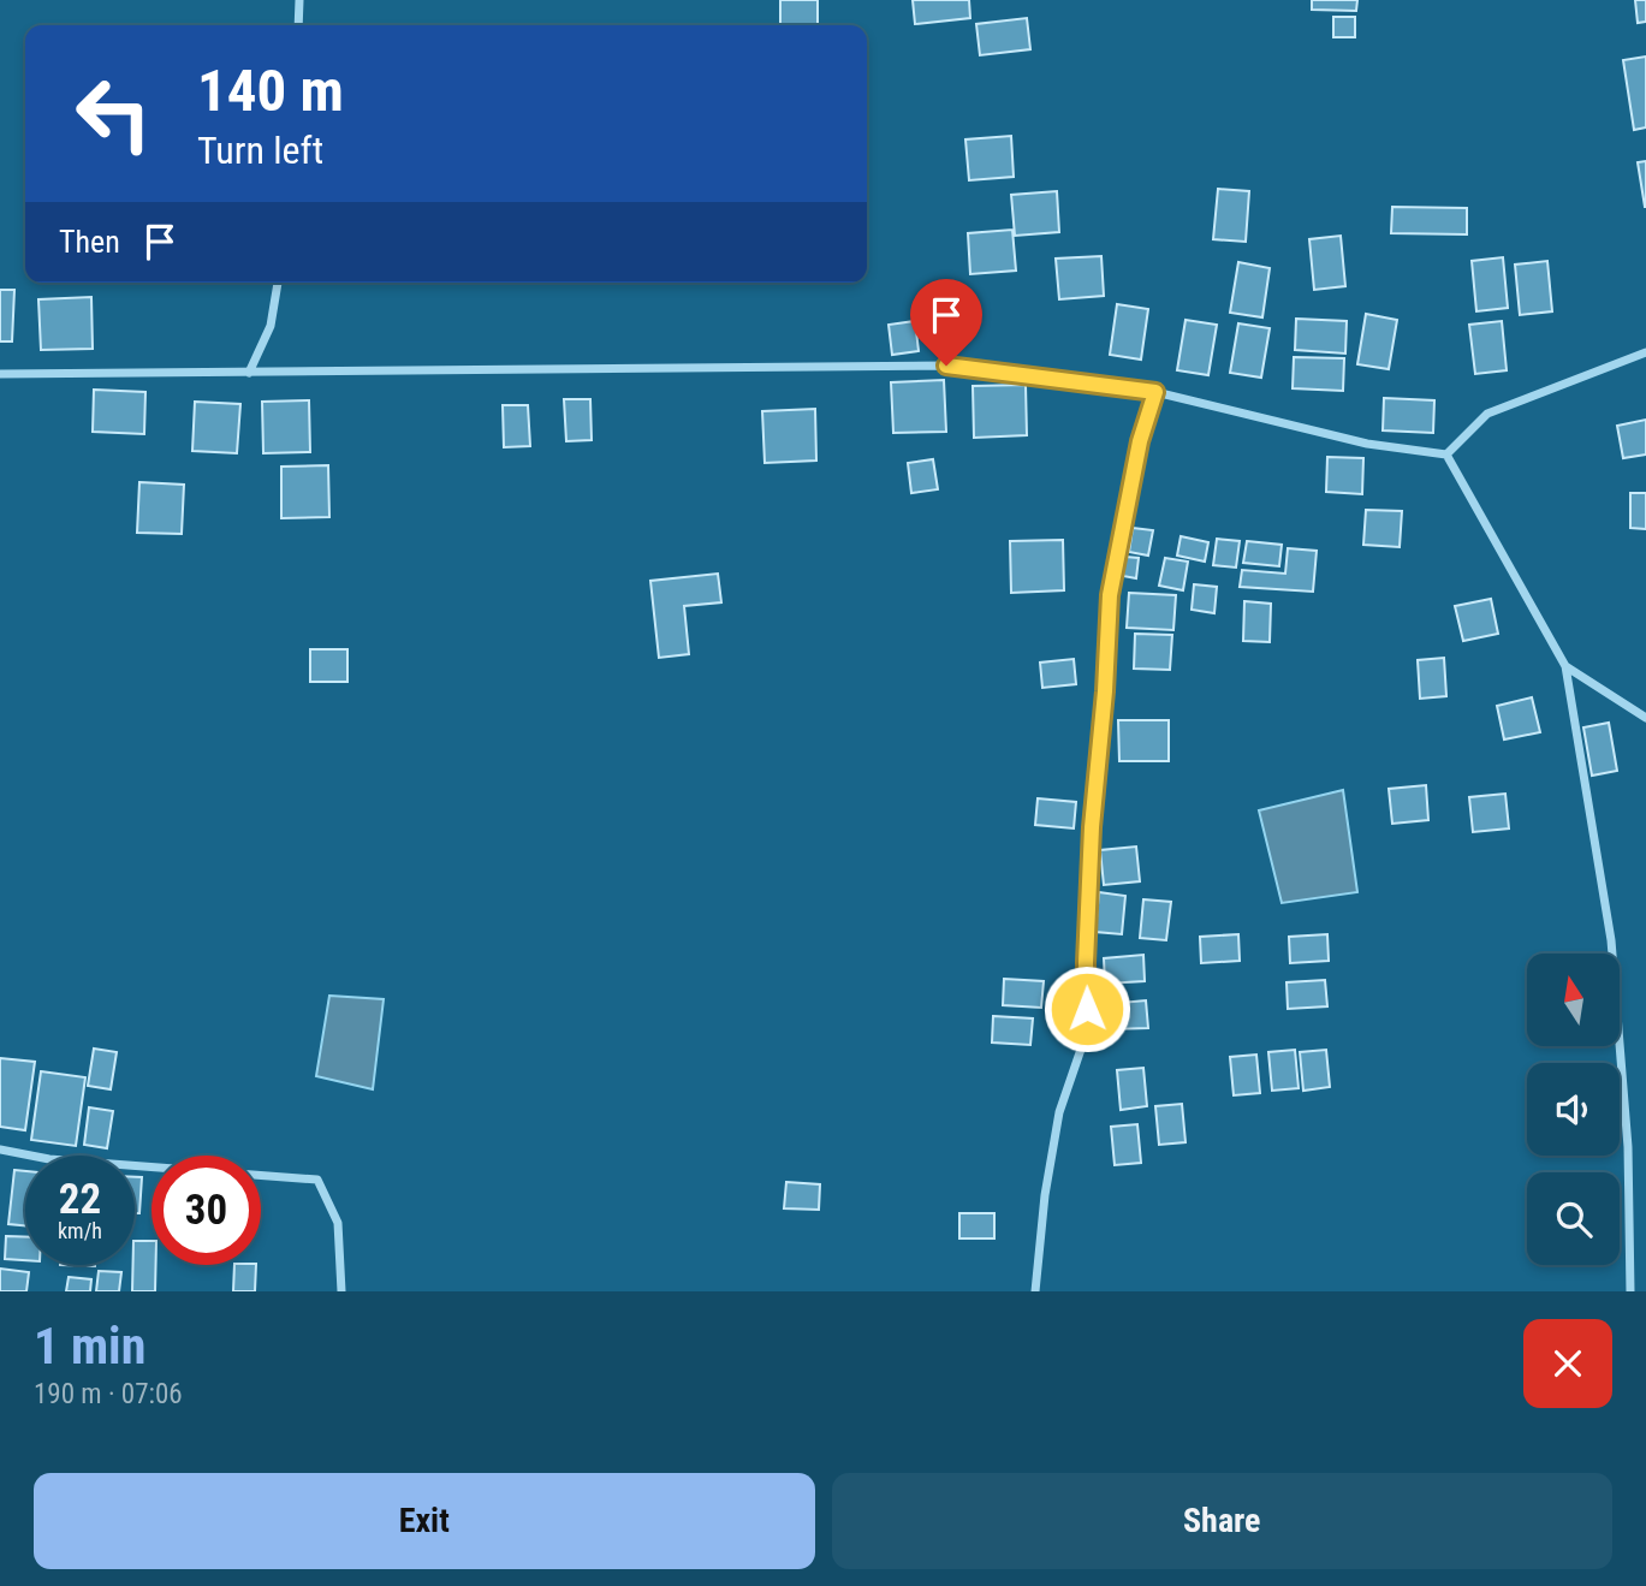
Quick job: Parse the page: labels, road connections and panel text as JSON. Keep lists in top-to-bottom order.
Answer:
{
  "north": "top",
  "page": {
    "turn": ["140 m", "Turn left"],
    "then": "Then",
    "speed": "22 km/h",
    "limit": "30",
    "heading": ["1 min", "190 m · 07:06"],
    "buttons": ["Exit", "Share"]
  }
}
